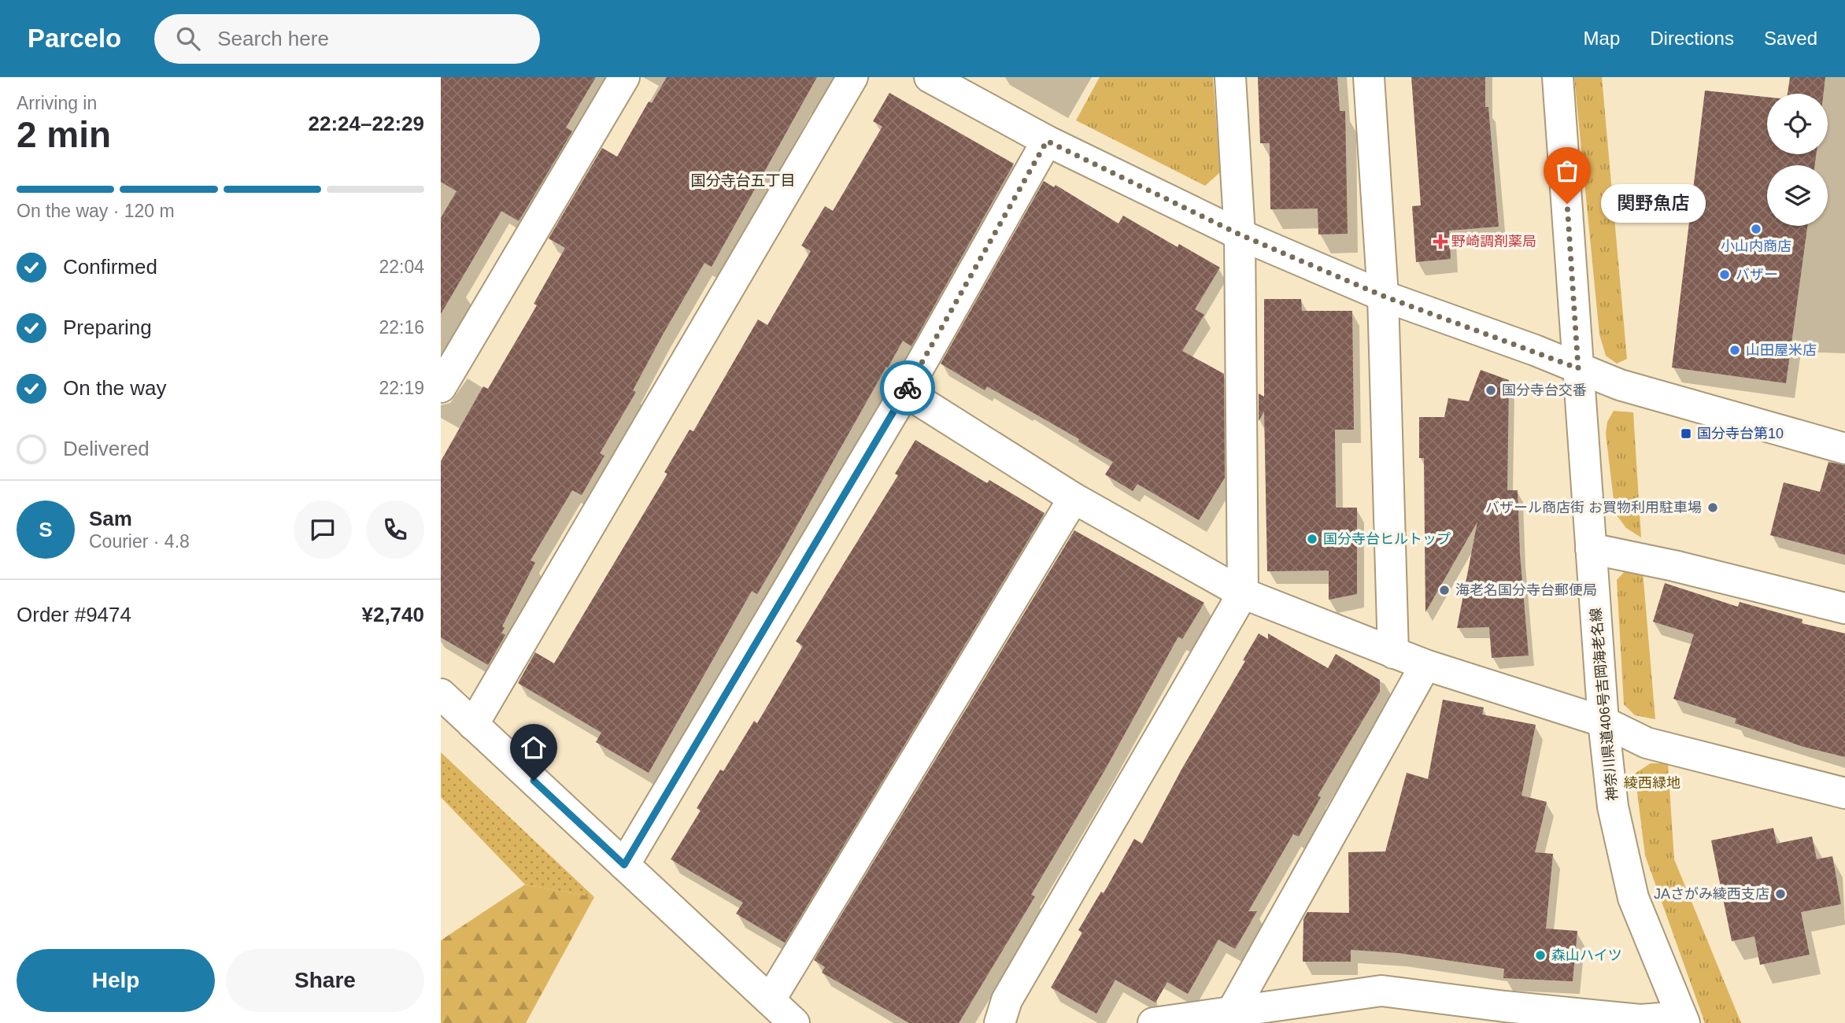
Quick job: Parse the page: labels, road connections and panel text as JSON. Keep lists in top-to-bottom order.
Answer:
{
  "streets": {
    "street": ["神奈川県道406号吉岡海老名線"]
  },
  "districts": ["国分寺台五丁目"],
  "parks": ["綾西緑地"],
  "places": {
    "other": [
      "関野魚店",
      "小山内商店",
      "バザー",
      "山田屋米店",
      "国分寺台交番",
      "バザール商店街 お買物利用駐車場",
      "国分寺台ヒルトップ",
      "海老名国分寺台郵便局",
      "JAさがみ綾西支店",
      "森山ハイツ"
    ],
    "health": ["野崎調剤薬局"],
    "transit": ["国分寺台第10"]
  },
  "page": {
    "header": "Parcelo",
    "search": "Search here",
    "nav": ["Map", "Directions", "Saved"],
    "heading": ["2 min", "Arriving in", "22:24–22:29"],
    "panel": [
      "Sam",
      "Courier · 4.8",
      "Order #9474",
      "¥2,740"
    ],
    "bar": "On the way · 120 m",
    "bubble": "関野魚店",
    "list": [
      ["Confirmed", "22:04"],
      ["Preparing", "22:16"],
      ["On the way", "22:19"],
      "Delivered"
    ],
    "round": "S",
    "buttons": ["Help", "Share"]
  }
}
